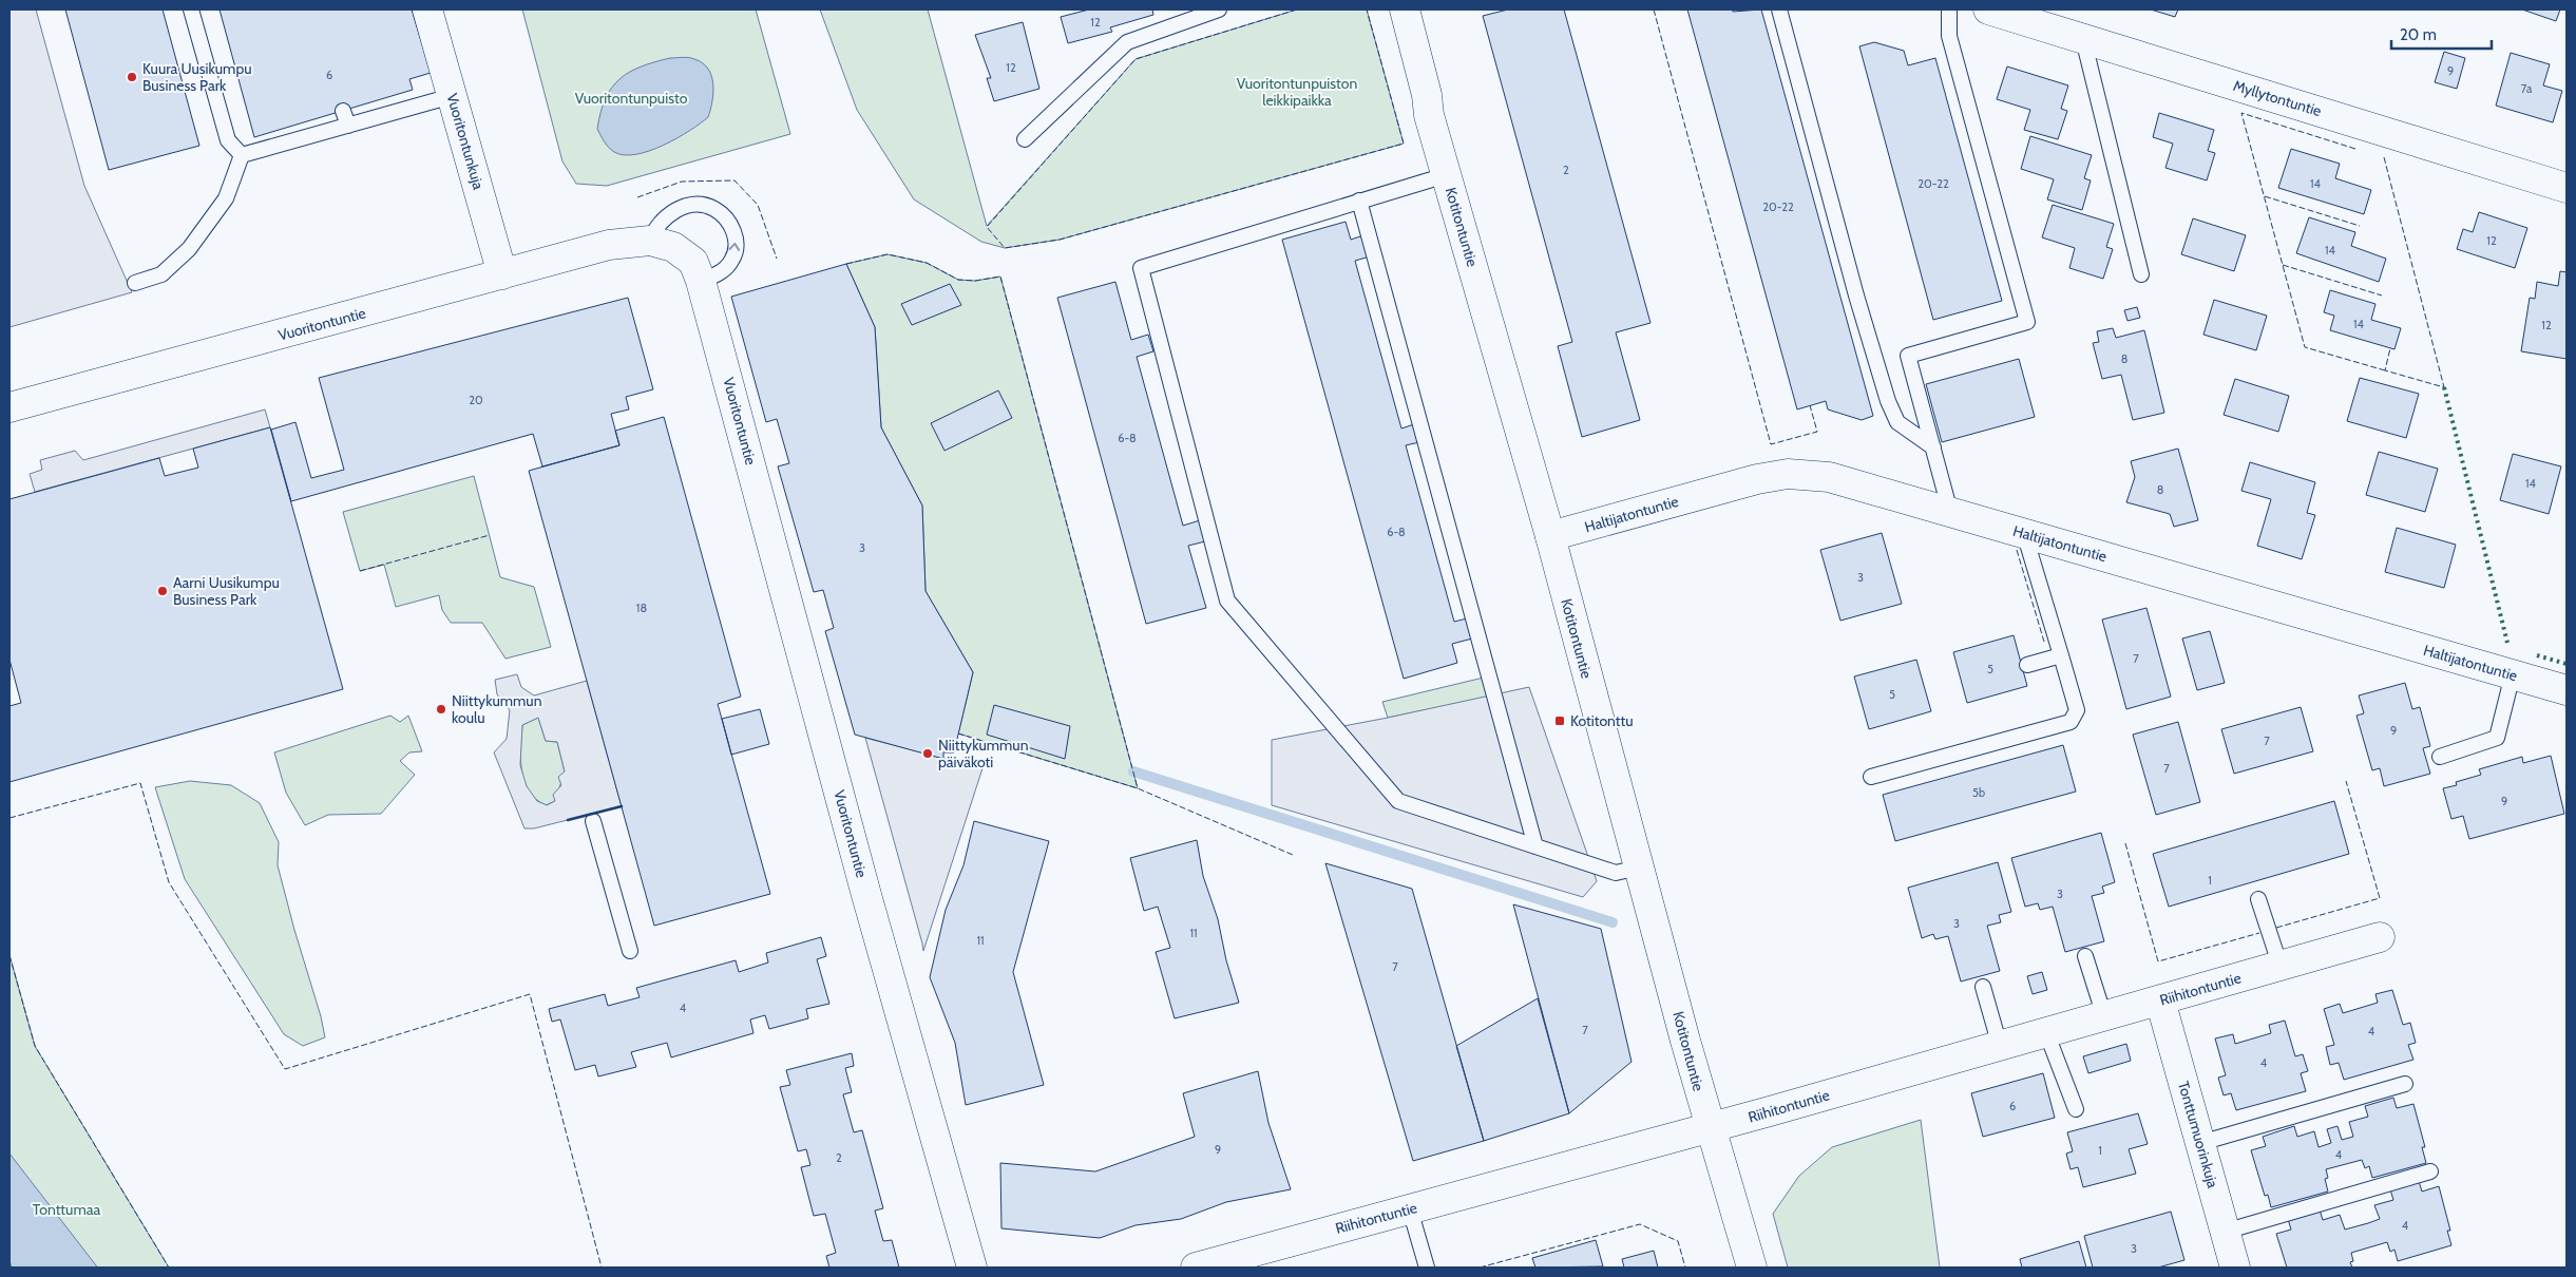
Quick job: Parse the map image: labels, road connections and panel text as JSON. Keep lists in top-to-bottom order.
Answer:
{
  "streets": {
    "street": [
      "Myllytontuntie",
      "Vuoritontunkuja",
      "Kotitontuntie",
      "Vuoritontuntie",
      "Haltijatontuntie",
      "Riihitontuntie",
      "Tonttumuorinkuja"
    ]
  },
  "crossings": [
    ["Vuoritontunkuja", "Vuoritontuntie"],
    ["Kotitontuntie", "Haltijatontuntie"],
    ["Kotitontuntie", "Riihitontuntie"],
    ["Riihitontuntie", "Tonttumuorinkuja"]
  ],
  "parks": ["Vuoritontunpuiston leikkipaikka", "Vuoritontunpuisto", "Tonttumaa"],
  "places": {
    "other": [
      "Kuura Uusikumpu Business Park",
      "Aarni Uusikumpu Business Park",
      "Niittykummun koulu",
      "Niittykummun päiväkoti"
    ],
    "transit": ["Kotitonttu"]
  },
  "house_numbers": [
    "12",
    "12",
    "9",
    "6",
    "7a",
    "2",
    "20-22",
    "14",
    "20-22",
    "12",
    "14",
    "14",
    "12",
    "8",
    "20",
    "6-8",
    "14",
    "8",
    "6-8",
    "3",
    "3",
    "18",
    "7",
    "5",
    "5",
    "9",
    "7",
    "7",
    "5b",
    "9",
    "1",
    "3",
    "3",
    "11",
    "11",
    "7",
    "4",
    "7",
    "4",
    "4",
    "6",
    "9",
    "1",
    "4",
    "2",
    "4",
    "3"
  ],
  "scale_bar": "20 m"
}
